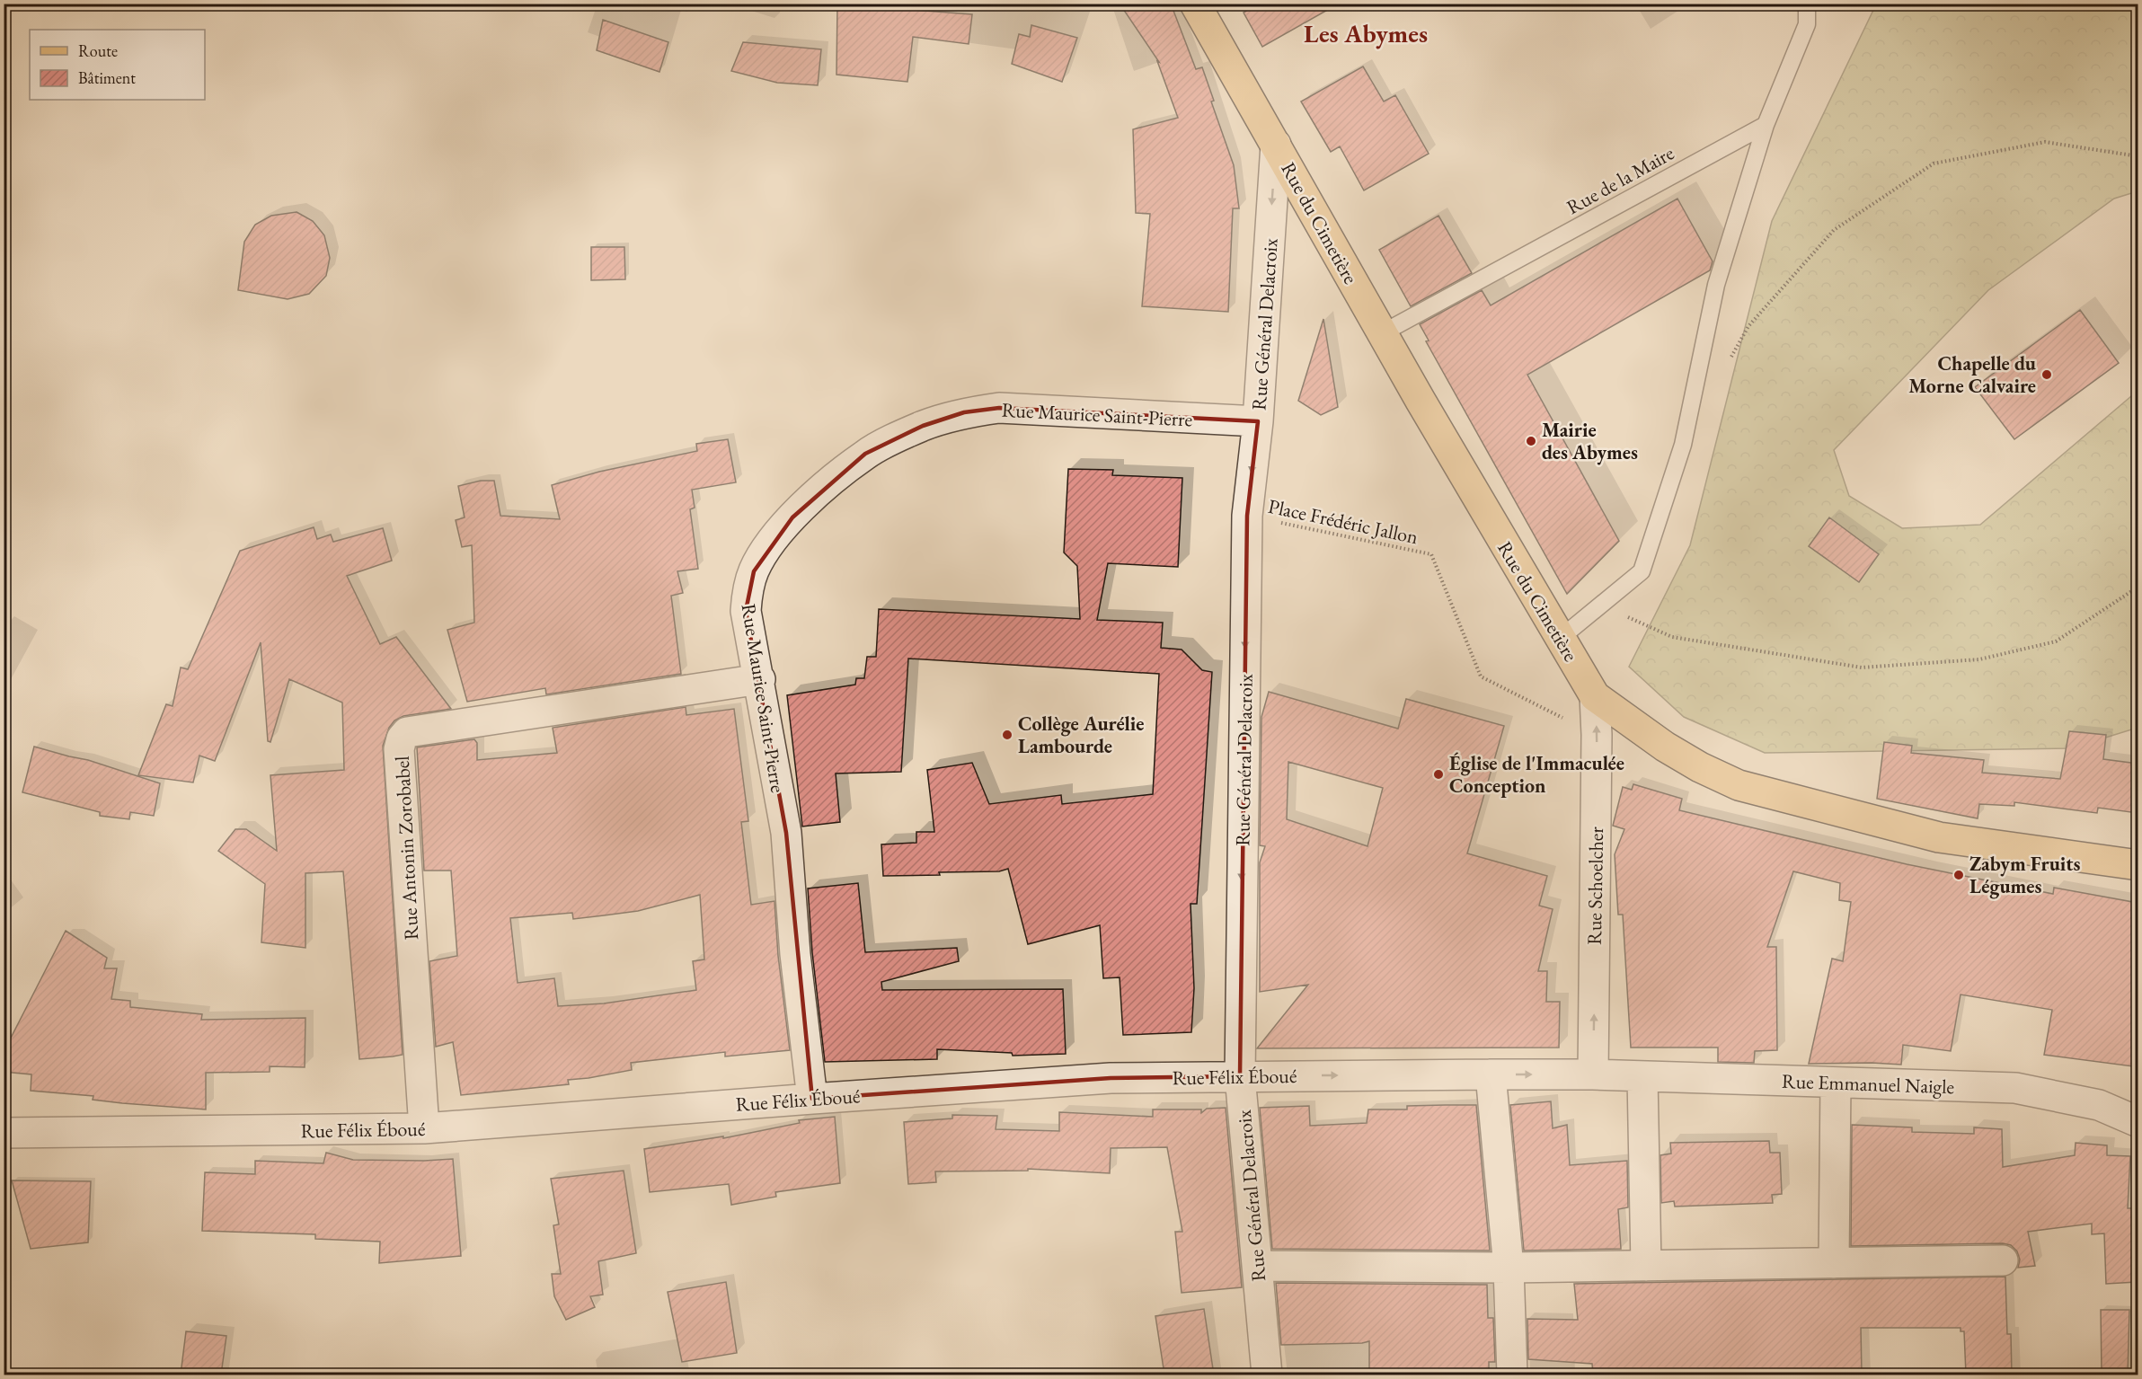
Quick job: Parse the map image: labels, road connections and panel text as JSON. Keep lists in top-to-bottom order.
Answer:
{
  "streets": {
    "main road": ["Rue du Cimetière"],
    "street": [
      "Rue Général Delacroix",
      "Rue Maurice Saint-Pierre",
      "Rue Antonin Zorobabel",
      "Rue Schoelcher",
      "Rue Félix Éboué",
      "Rue Emmanuel Naigle"
    ],
    "lane": ["Rue de la Maire"],
    "path": ["Place Frédéric Jallon"]
  },
  "crossings": [
    ["Rue de la Maire", "Rue du Cimetière"],
    ["Rue du Cimetière", "Rue Général Delacroix"],
    ["Rue du Cimetière", "Rue Schoelcher"],
    ["Rue Général Delacroix", "Rue Maurice Saint-Pierre"],
    ["Rue Général Delacroix", "Place Frédéric Jallon"],
    ["Rue Général Delacroix", "Rue Félix Éboué"],
    ["Rue Maurice Saint-Pierre", "Rue Antonin Zorobabel"],
    ["Rue Maurice Saint-Pierre", "Rue Félix Éboué"],
    ["Place Frédéric Jallon", "Rue Schoelcher"],
    ["Rue Antonin Zorobabel", "Rue Félix Éboué"],
    ["Rue Schoelcher", "Rue Félix Éboué"],
    ["Rue Schoelcher", "Rue Emmanuel Naigle"],
    ["Rue Félix Éboué", "Rue Emmanuel Naigle"]
  ],
  "one_way": ["Rue Général Delacroix", "Rue Schoelcher"],
  "districts": ["Les Abymes"],
  "places": [
    "Chapelle du Morne Calvaire",
    "Mairie des Abymes",
    "Collège Aurélie Lambourde",
    "Église de l'Immaculée Conception",
    "Zabym Fruits Légumes"
  ],
  "legend": ["Route", "Bâtiment"]
}
